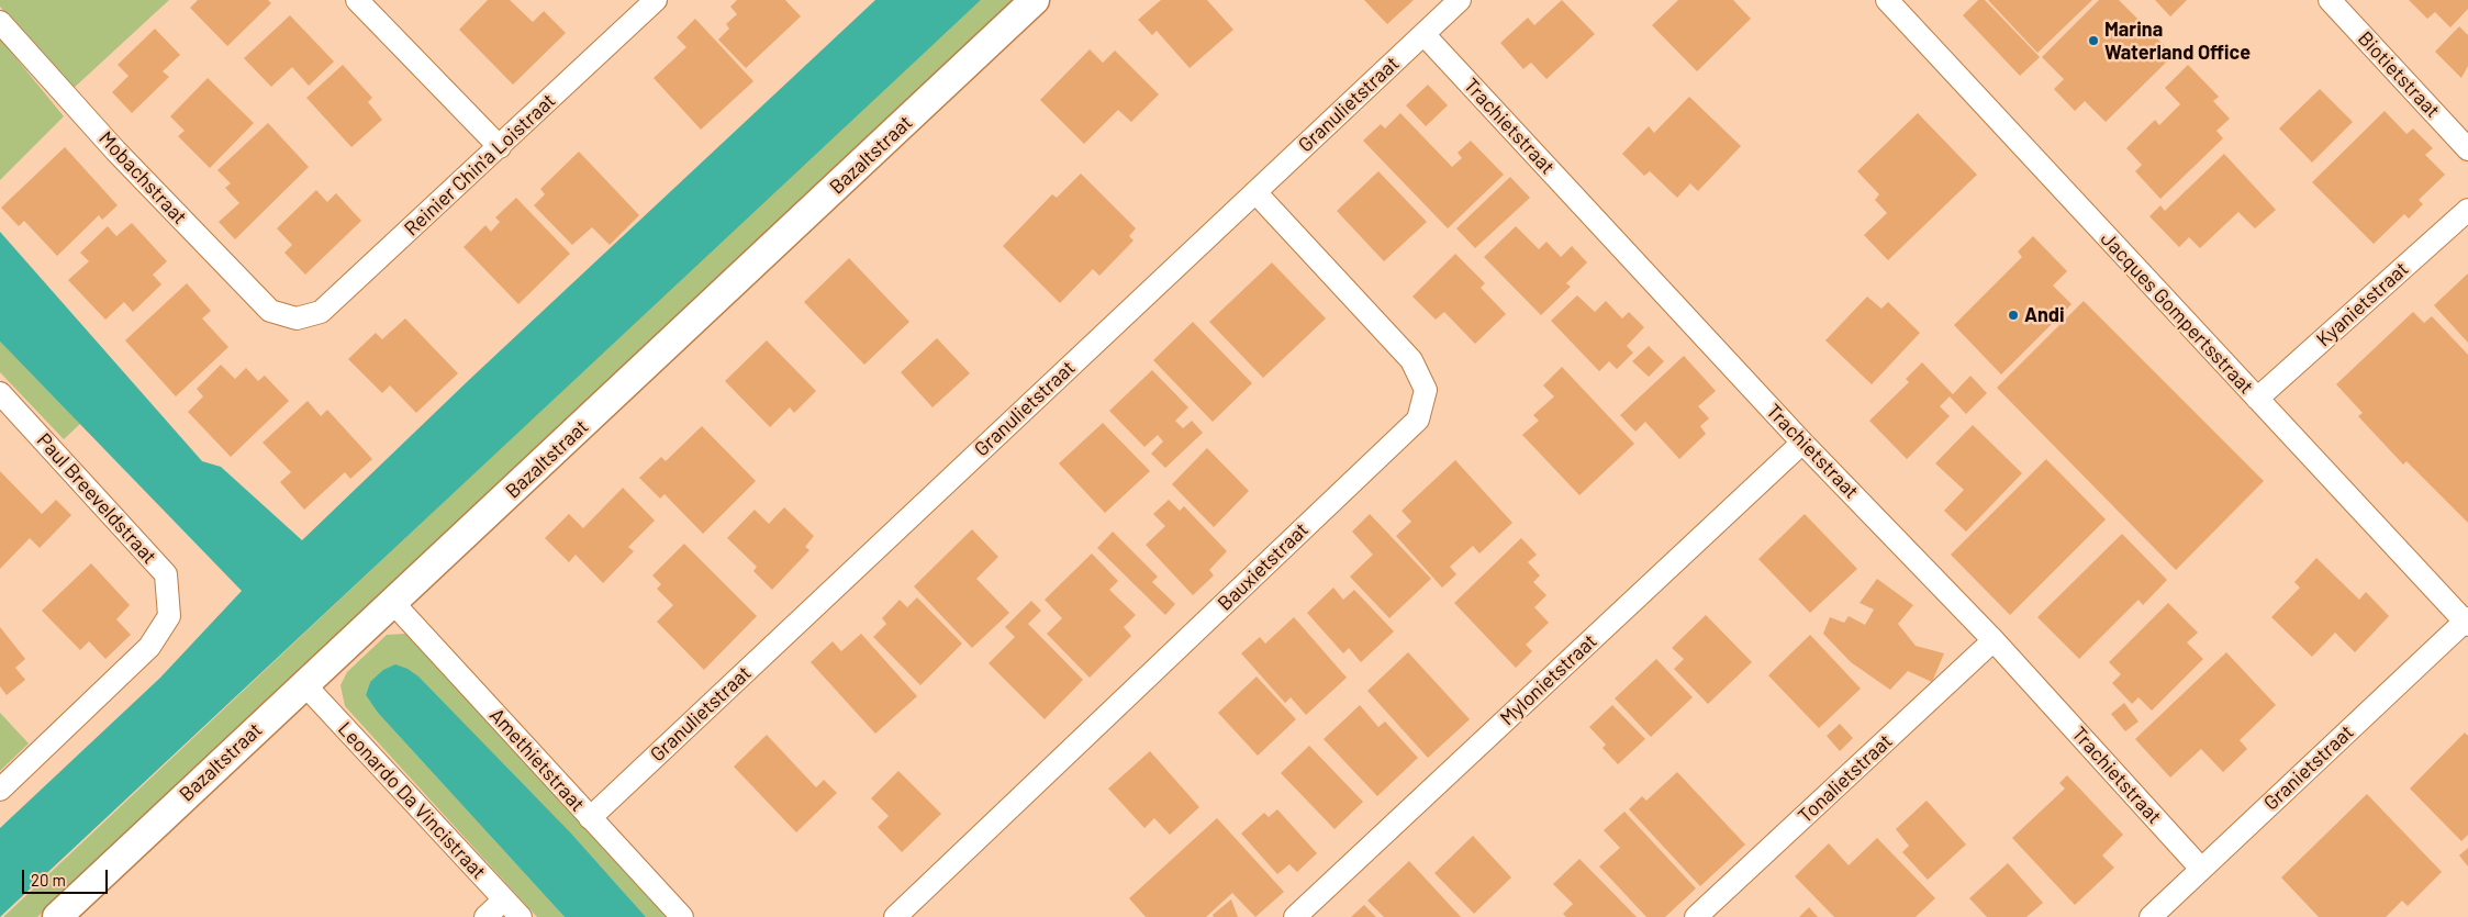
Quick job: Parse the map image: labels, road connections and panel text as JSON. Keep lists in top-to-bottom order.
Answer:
{
  "streets": {
    "street": [
      "Biotietstraat",
      "Granulietstraat",
      "Trachietstraat",
      "Bazaltstraat",
      "Reinier Chin'a Loistraat",
      "Mobachstraat",
      "Kyanietstraat",
      "Jacques Gompertsstraat",
      "Paul Breeveldstraat",
      "Bauxietstraat",
      "Mylonietstraat",
      "Amethietstraat",
      "Granietstraat",
      "Tonalietstraat",
      "Leonardo Da Vincistraat"
    ]
  },
  "crossings": [
    ["Granulietstraat", "Trachietstraat"],
    ["Granulietstraat", "Bauxietstraat"],
    ["Granulietstraat", "Amethietstraat"],
    ["Trachietstraat", "Mylonietstraat"],
    ["Trachietstraat", "Granietstraat"],
    ["Trachietstraat", "Tonalietstraat"],
    ["Bazaltstraat", "Amethietstraat"],
    ["Bazaltstraat", "Leonardo Da Vincistraat"],
    ["Reinier Chin'a Loistraat", "Mobachstraat"],
    ["Kyanietstraat", "Jacques Gompertsstraat"],
    ["Jacques Gompertsstraat", "Granietstraat"]
  ],
  "places": ["Marina Waterland Office", "Andi"],
  "scale_bar": "20 m"
}
